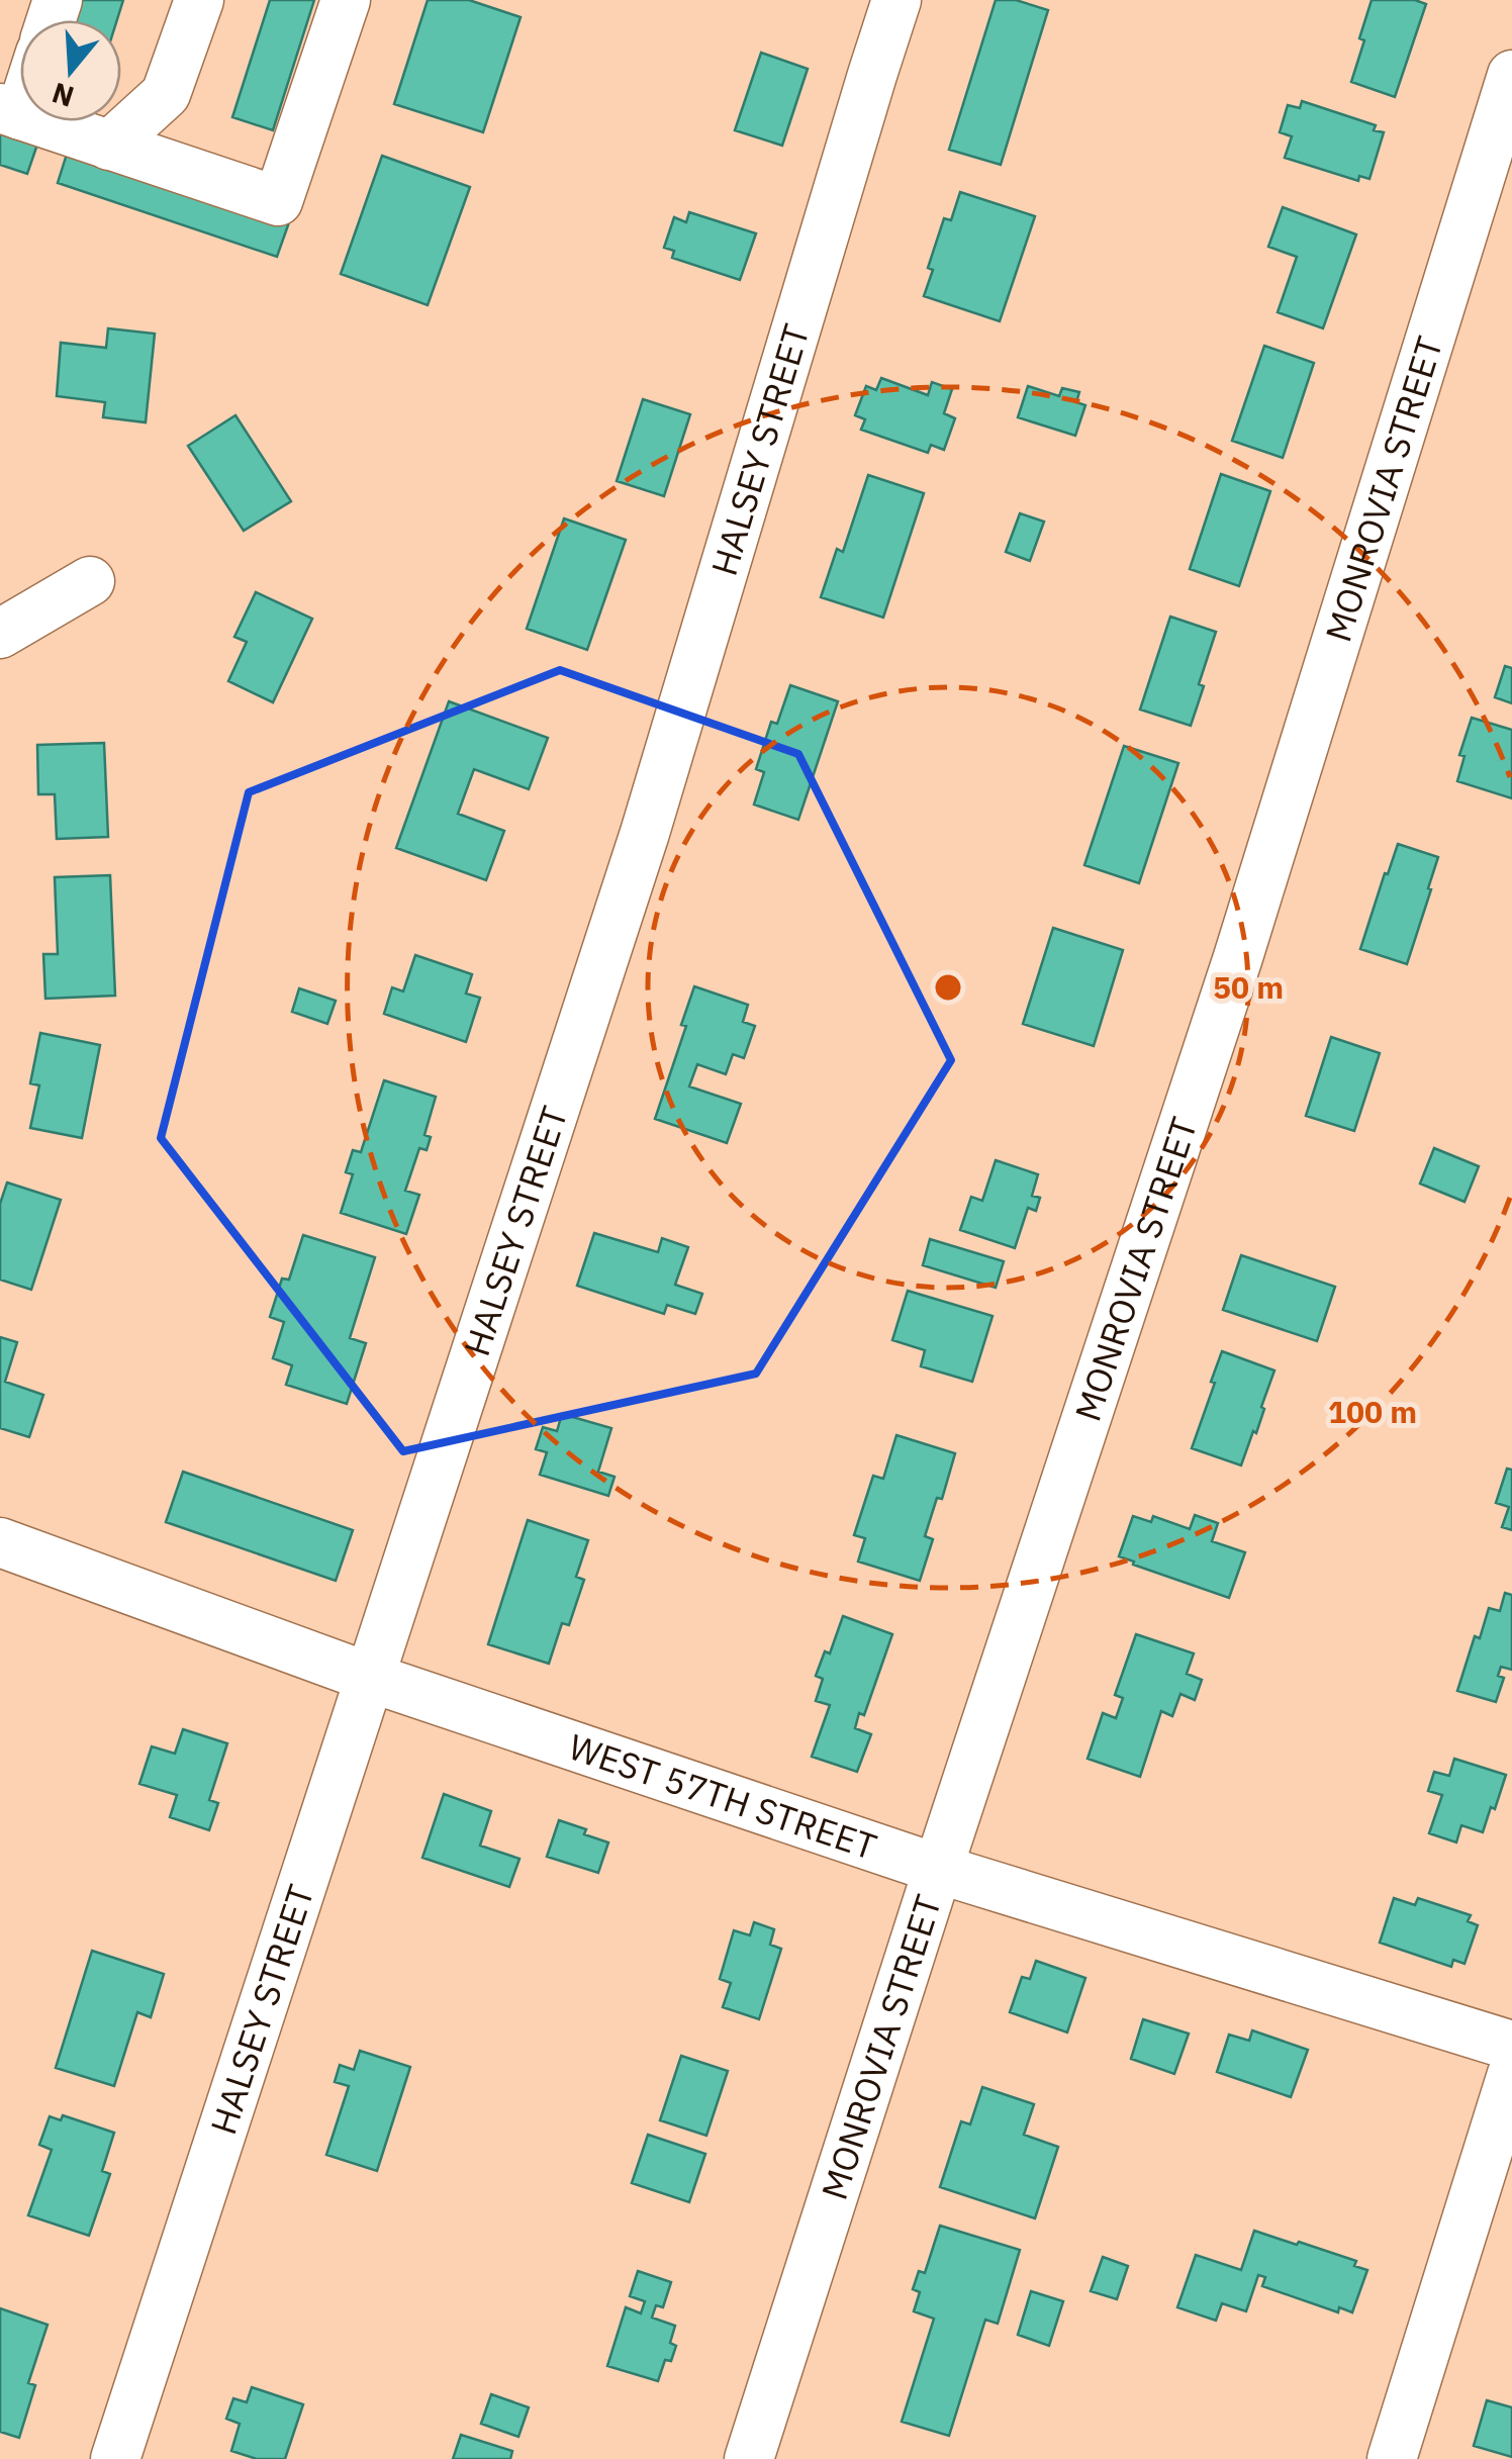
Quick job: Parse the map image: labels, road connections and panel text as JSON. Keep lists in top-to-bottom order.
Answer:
{
  "streets": {
    "street": ["HALSEY STREET", "MONROVIA STREET", "WEST 57TH STREET"]
  },
  "crossings": [
    ["HALSEY STREET", "WEST 57TH STREET"],
    ["MONROVIA STREET", "WEST 57TH STREET"]
  ],
  "north": "bottom",
  "rings": ["50 m", "100 m"]
}
